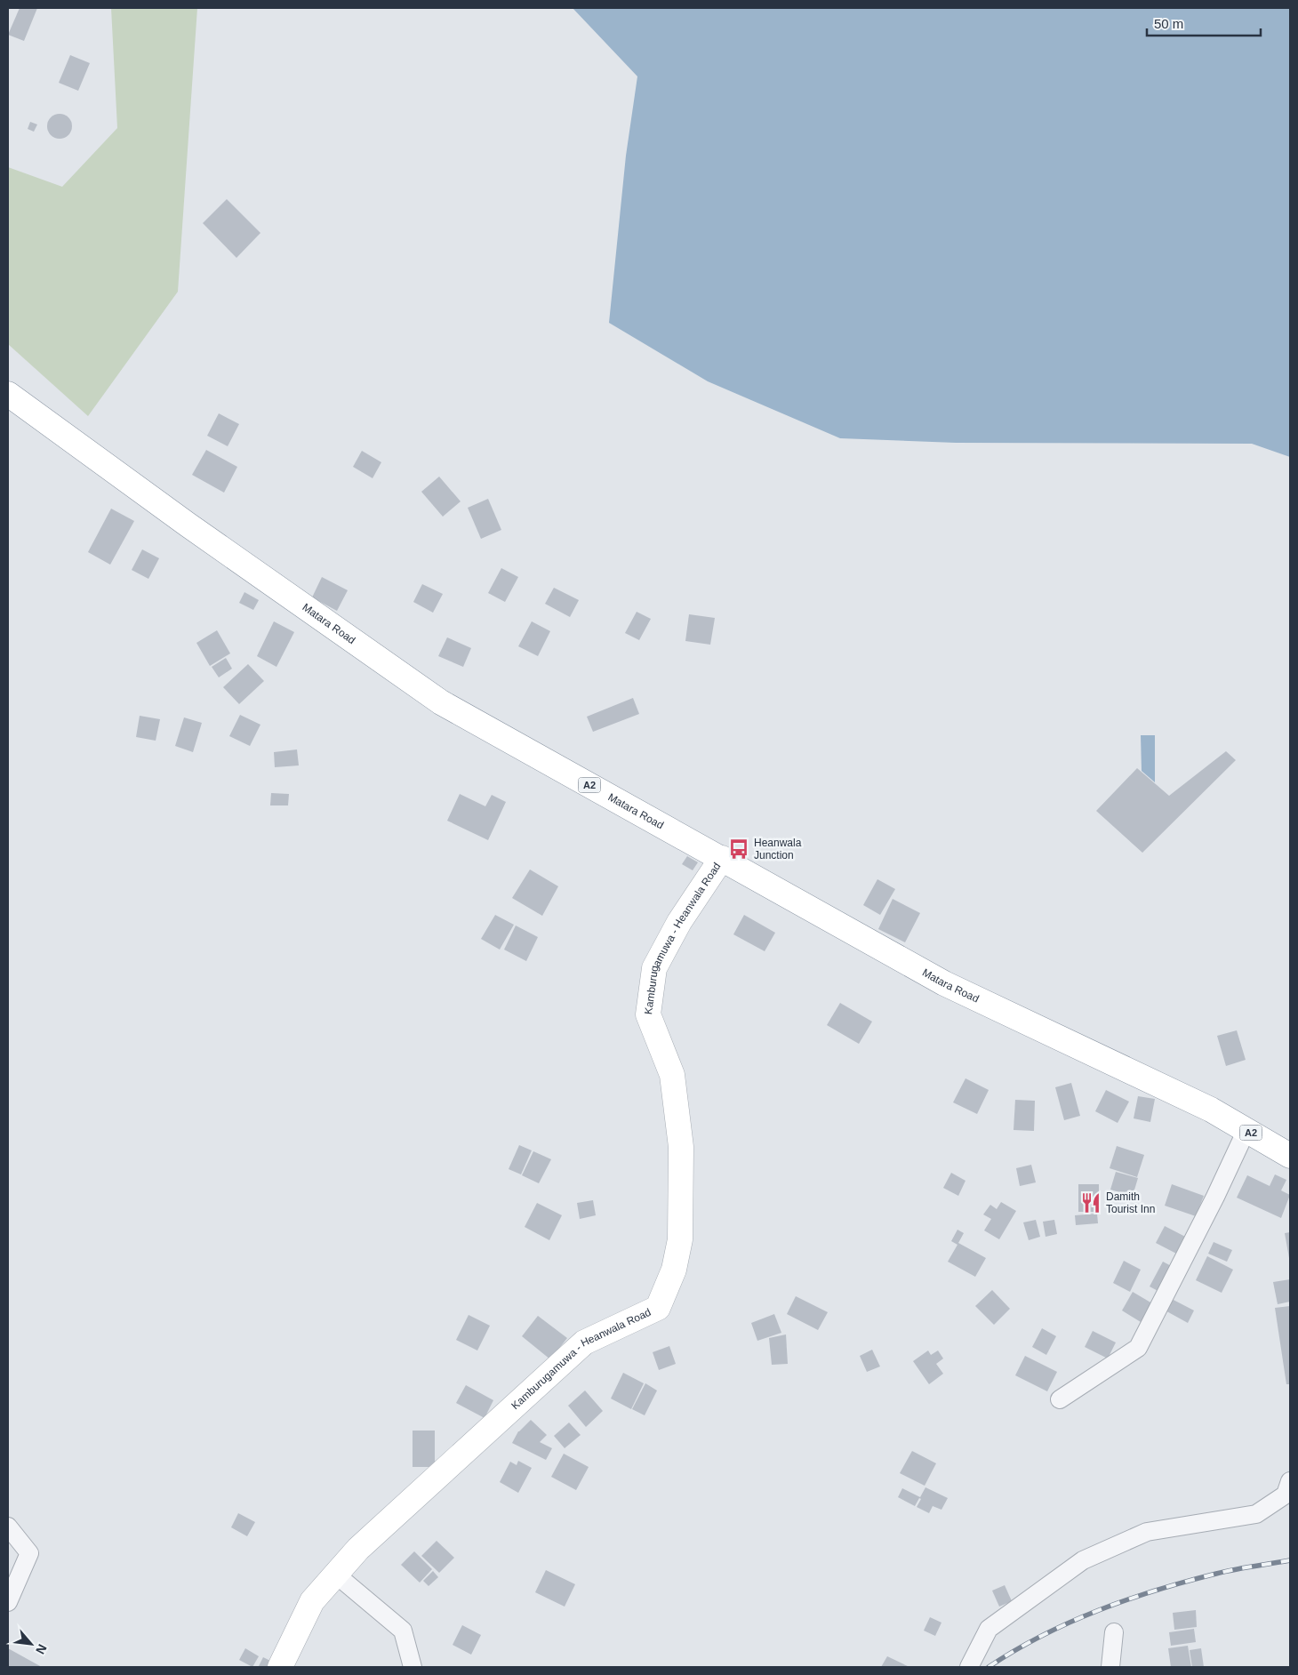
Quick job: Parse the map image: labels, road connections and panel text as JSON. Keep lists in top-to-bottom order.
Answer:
{
  "streets": {
    "main road": ["Matara Road", "A2", "Kamburugamuwa - Heanwala Road"]
  },
  "crossings": [
    ["Matara Road", "Kamburugamuwa - Heanwala Road"]
  ],
  "places": {
    "bus stop": ["Heanwala Junction"],
    "restaurant": ["Damith Tourist Inn"]
  },
  "scale_bar": "50 m",
  "north": "bottom right"
}
